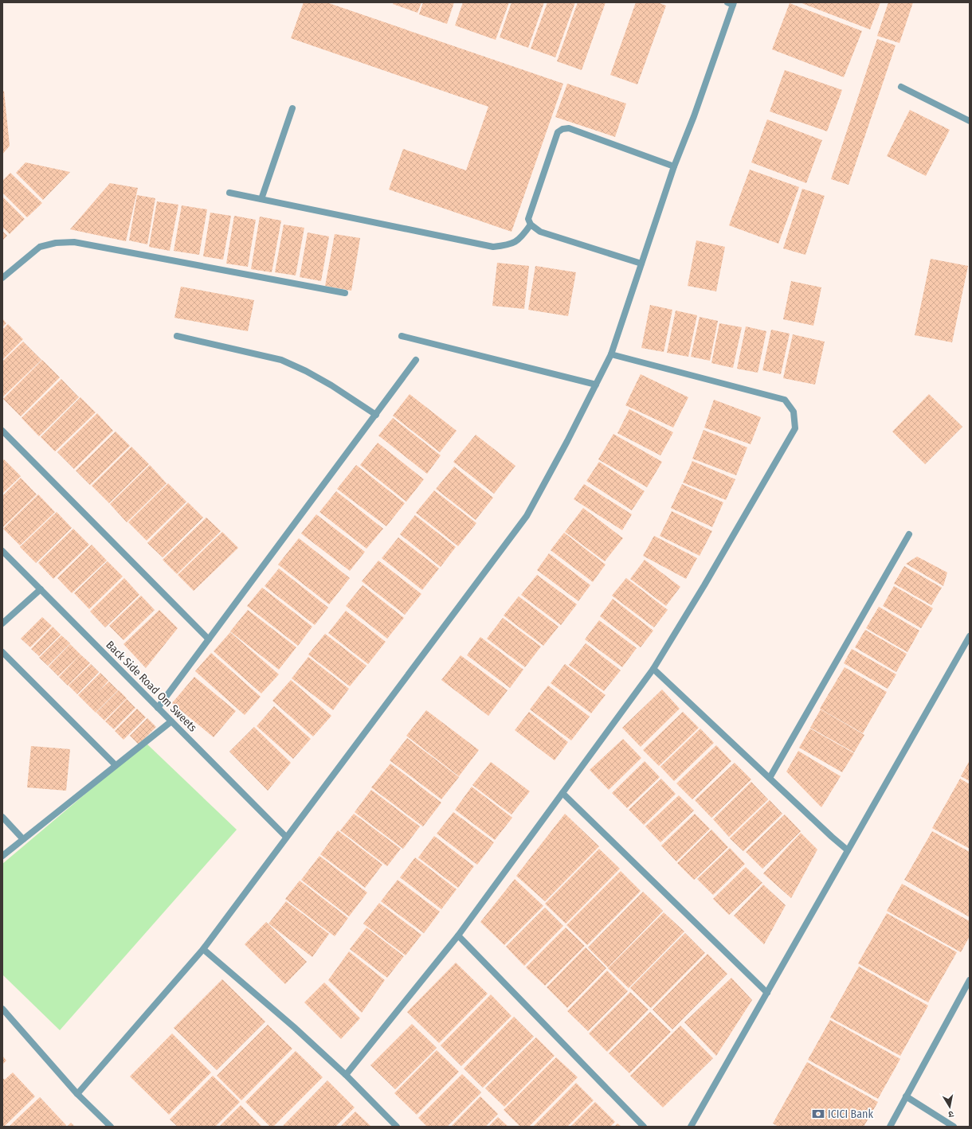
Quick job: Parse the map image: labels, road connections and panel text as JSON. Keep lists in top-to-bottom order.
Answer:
{
  "streets": {
    "street": ["Back Side Road Om Sweets"]
  },
  "places": {
    "bank": ["ICICI Bank"]
  },
  "north": "bottom"
}
